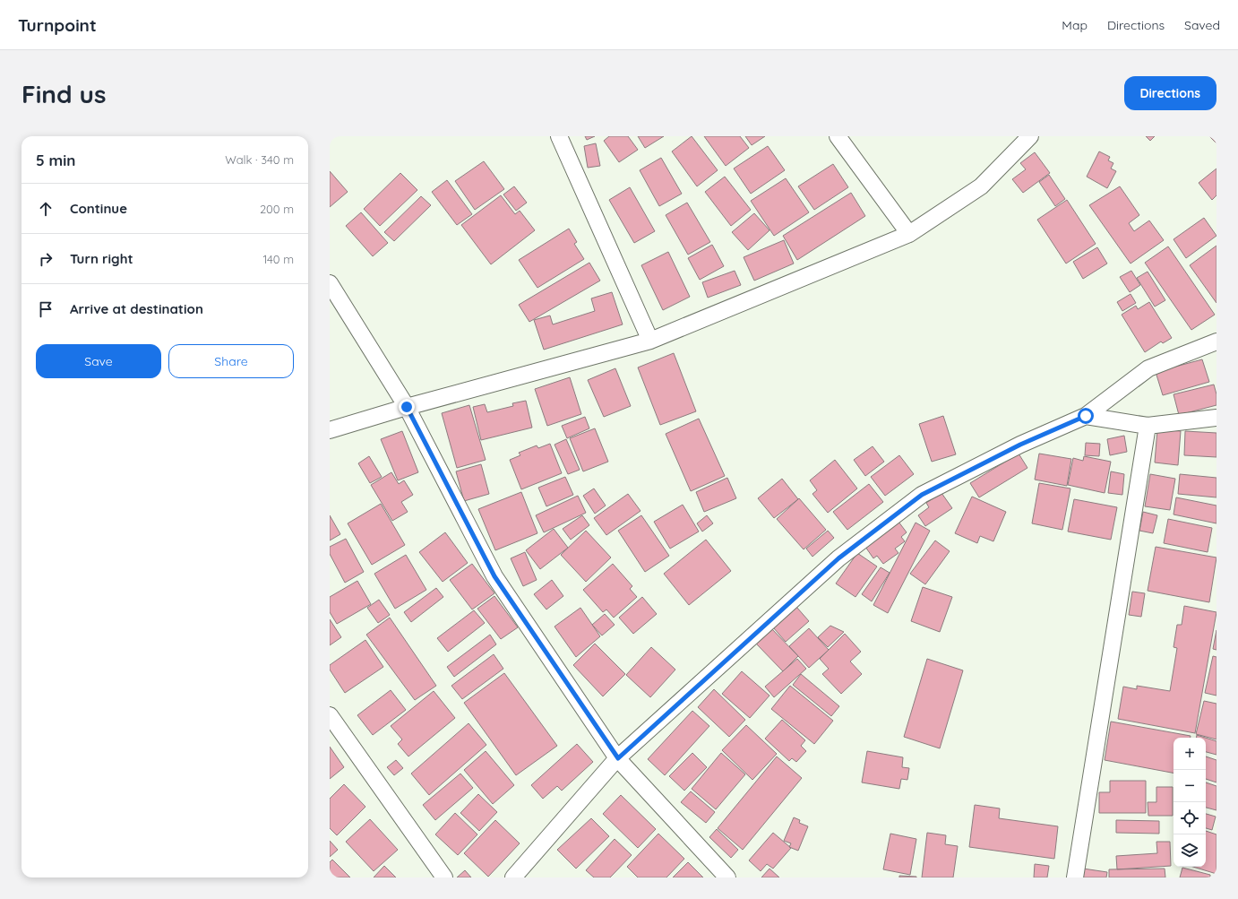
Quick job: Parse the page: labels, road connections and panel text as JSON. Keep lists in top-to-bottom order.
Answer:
{
  "page": {
    "header": "Turnpoint",
    "nav": ["Map", "Directions", "Saved"],
    "buttons": [
      "Directions",
      ["Save", "Share"]
    ],
    "title": "Find us",
    "heading": ["5 min", "Walk · 340 m"],
    "list": [
      ["Continue", "200 m"],
      ["Turn right", "140 m"],
      "Arrive at destination"
    ],
    "map_buttons": ["+", "−"]
  }
}
